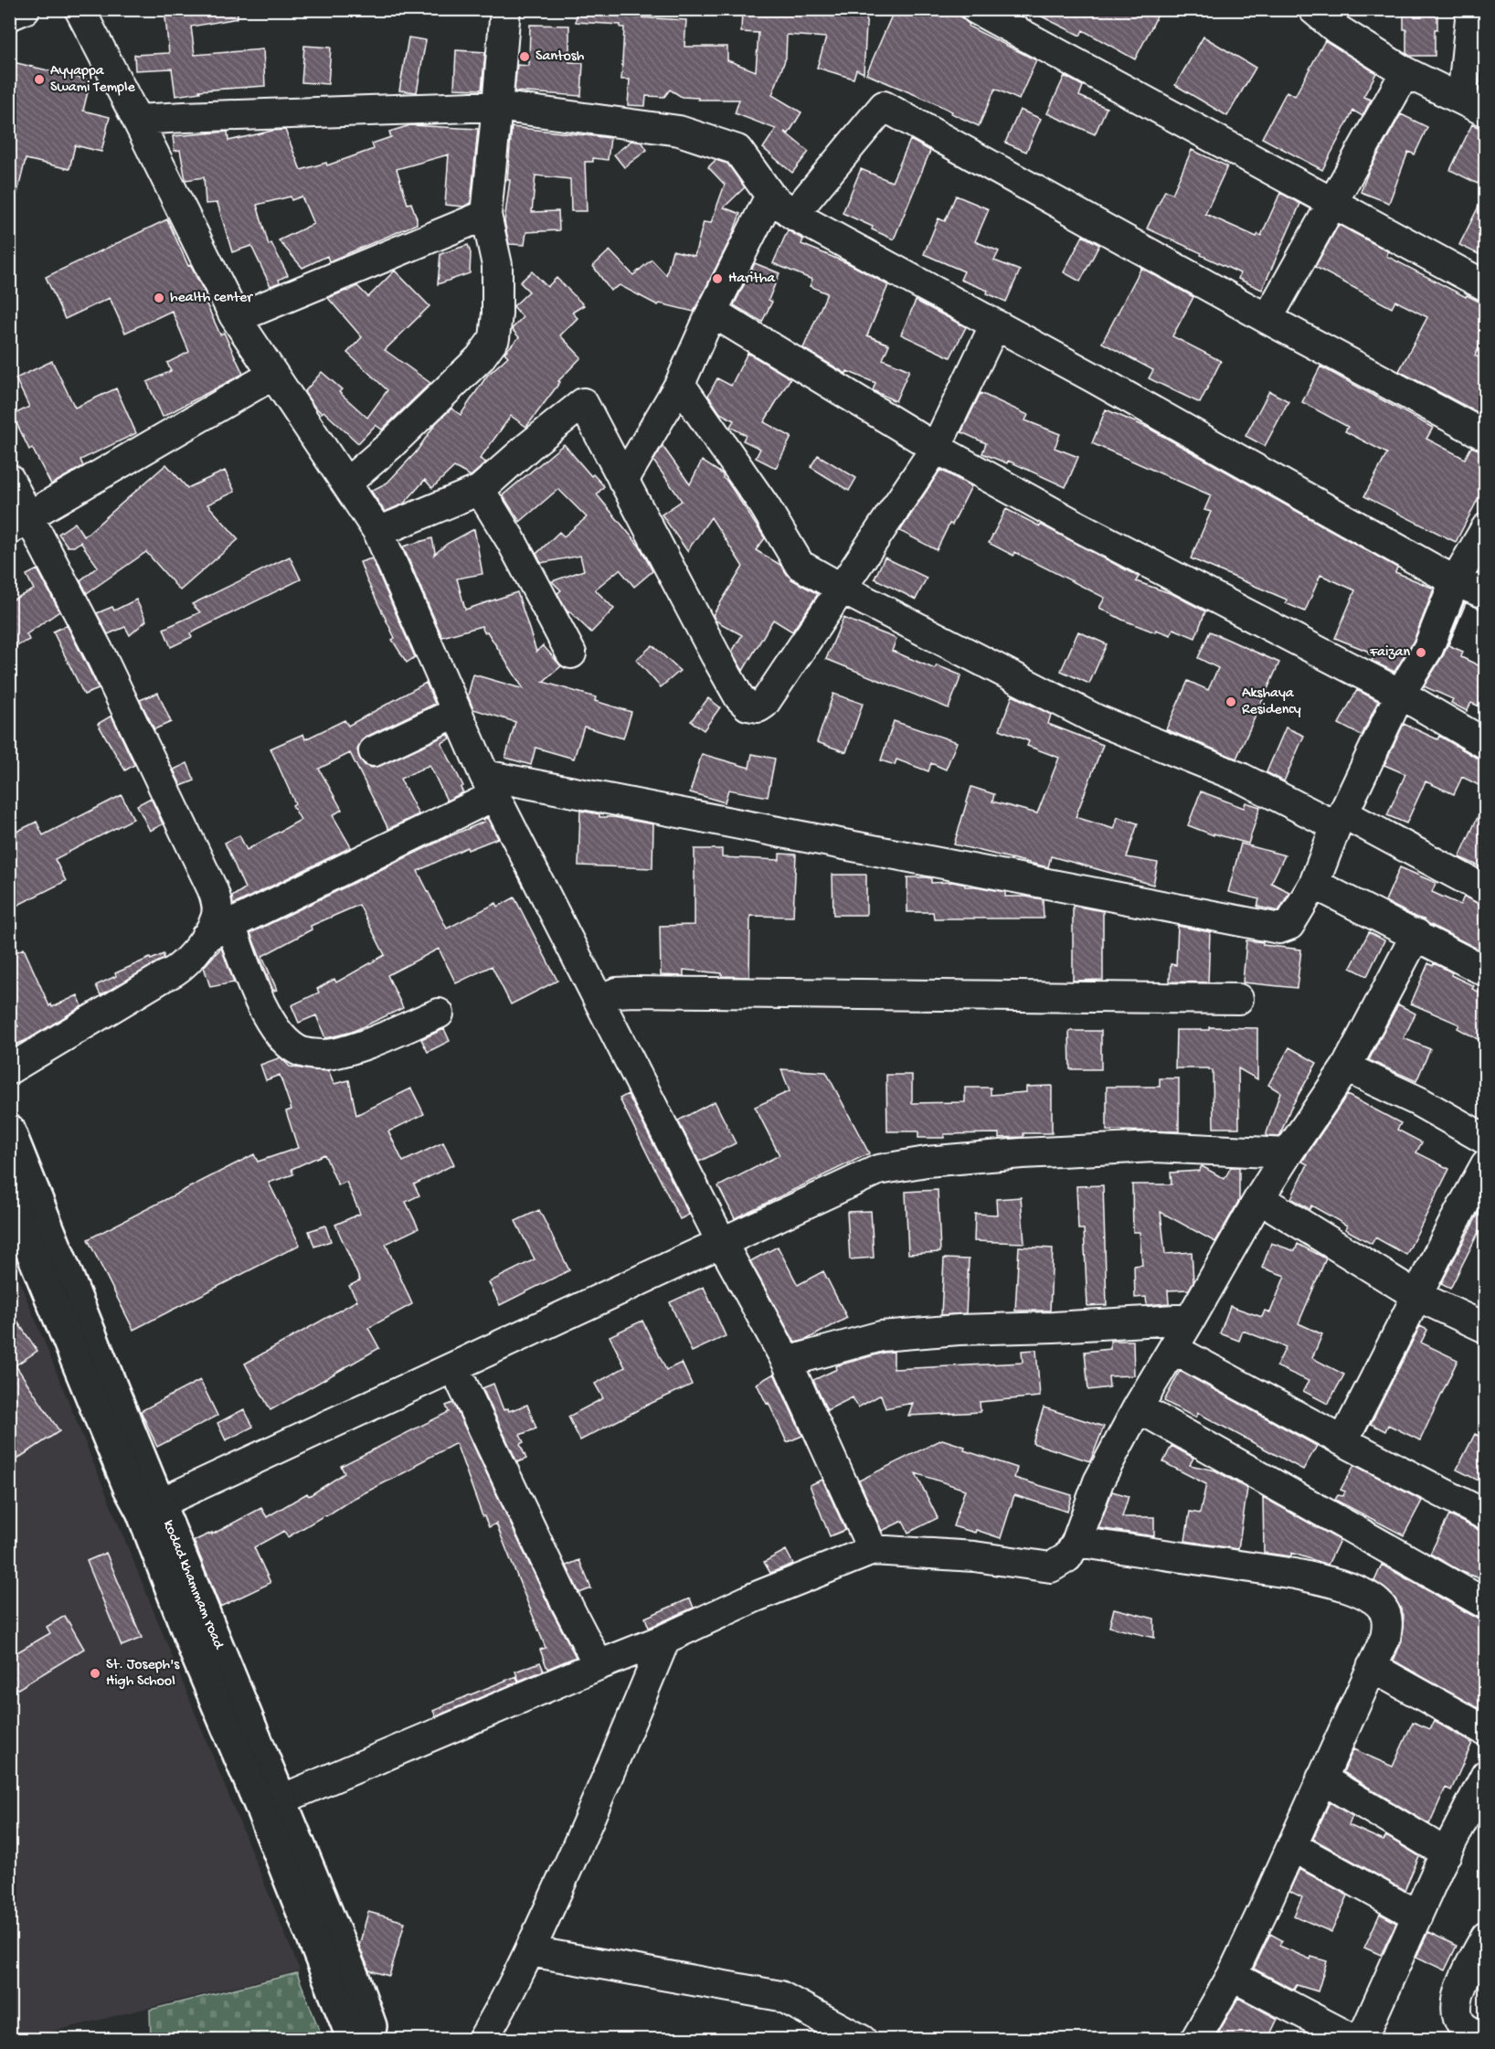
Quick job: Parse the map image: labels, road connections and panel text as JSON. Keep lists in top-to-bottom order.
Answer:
{
  "streets": {
    "main road": ["kodad khammam road"]
  },
  "places": [
    "Santosh",
    "Ayyappa Swami Temple",
    "Haritha",
    "health center",
    "Faizan",
    "Akshaya Residency",
    "St. Joseph's High School"
  ]
}
